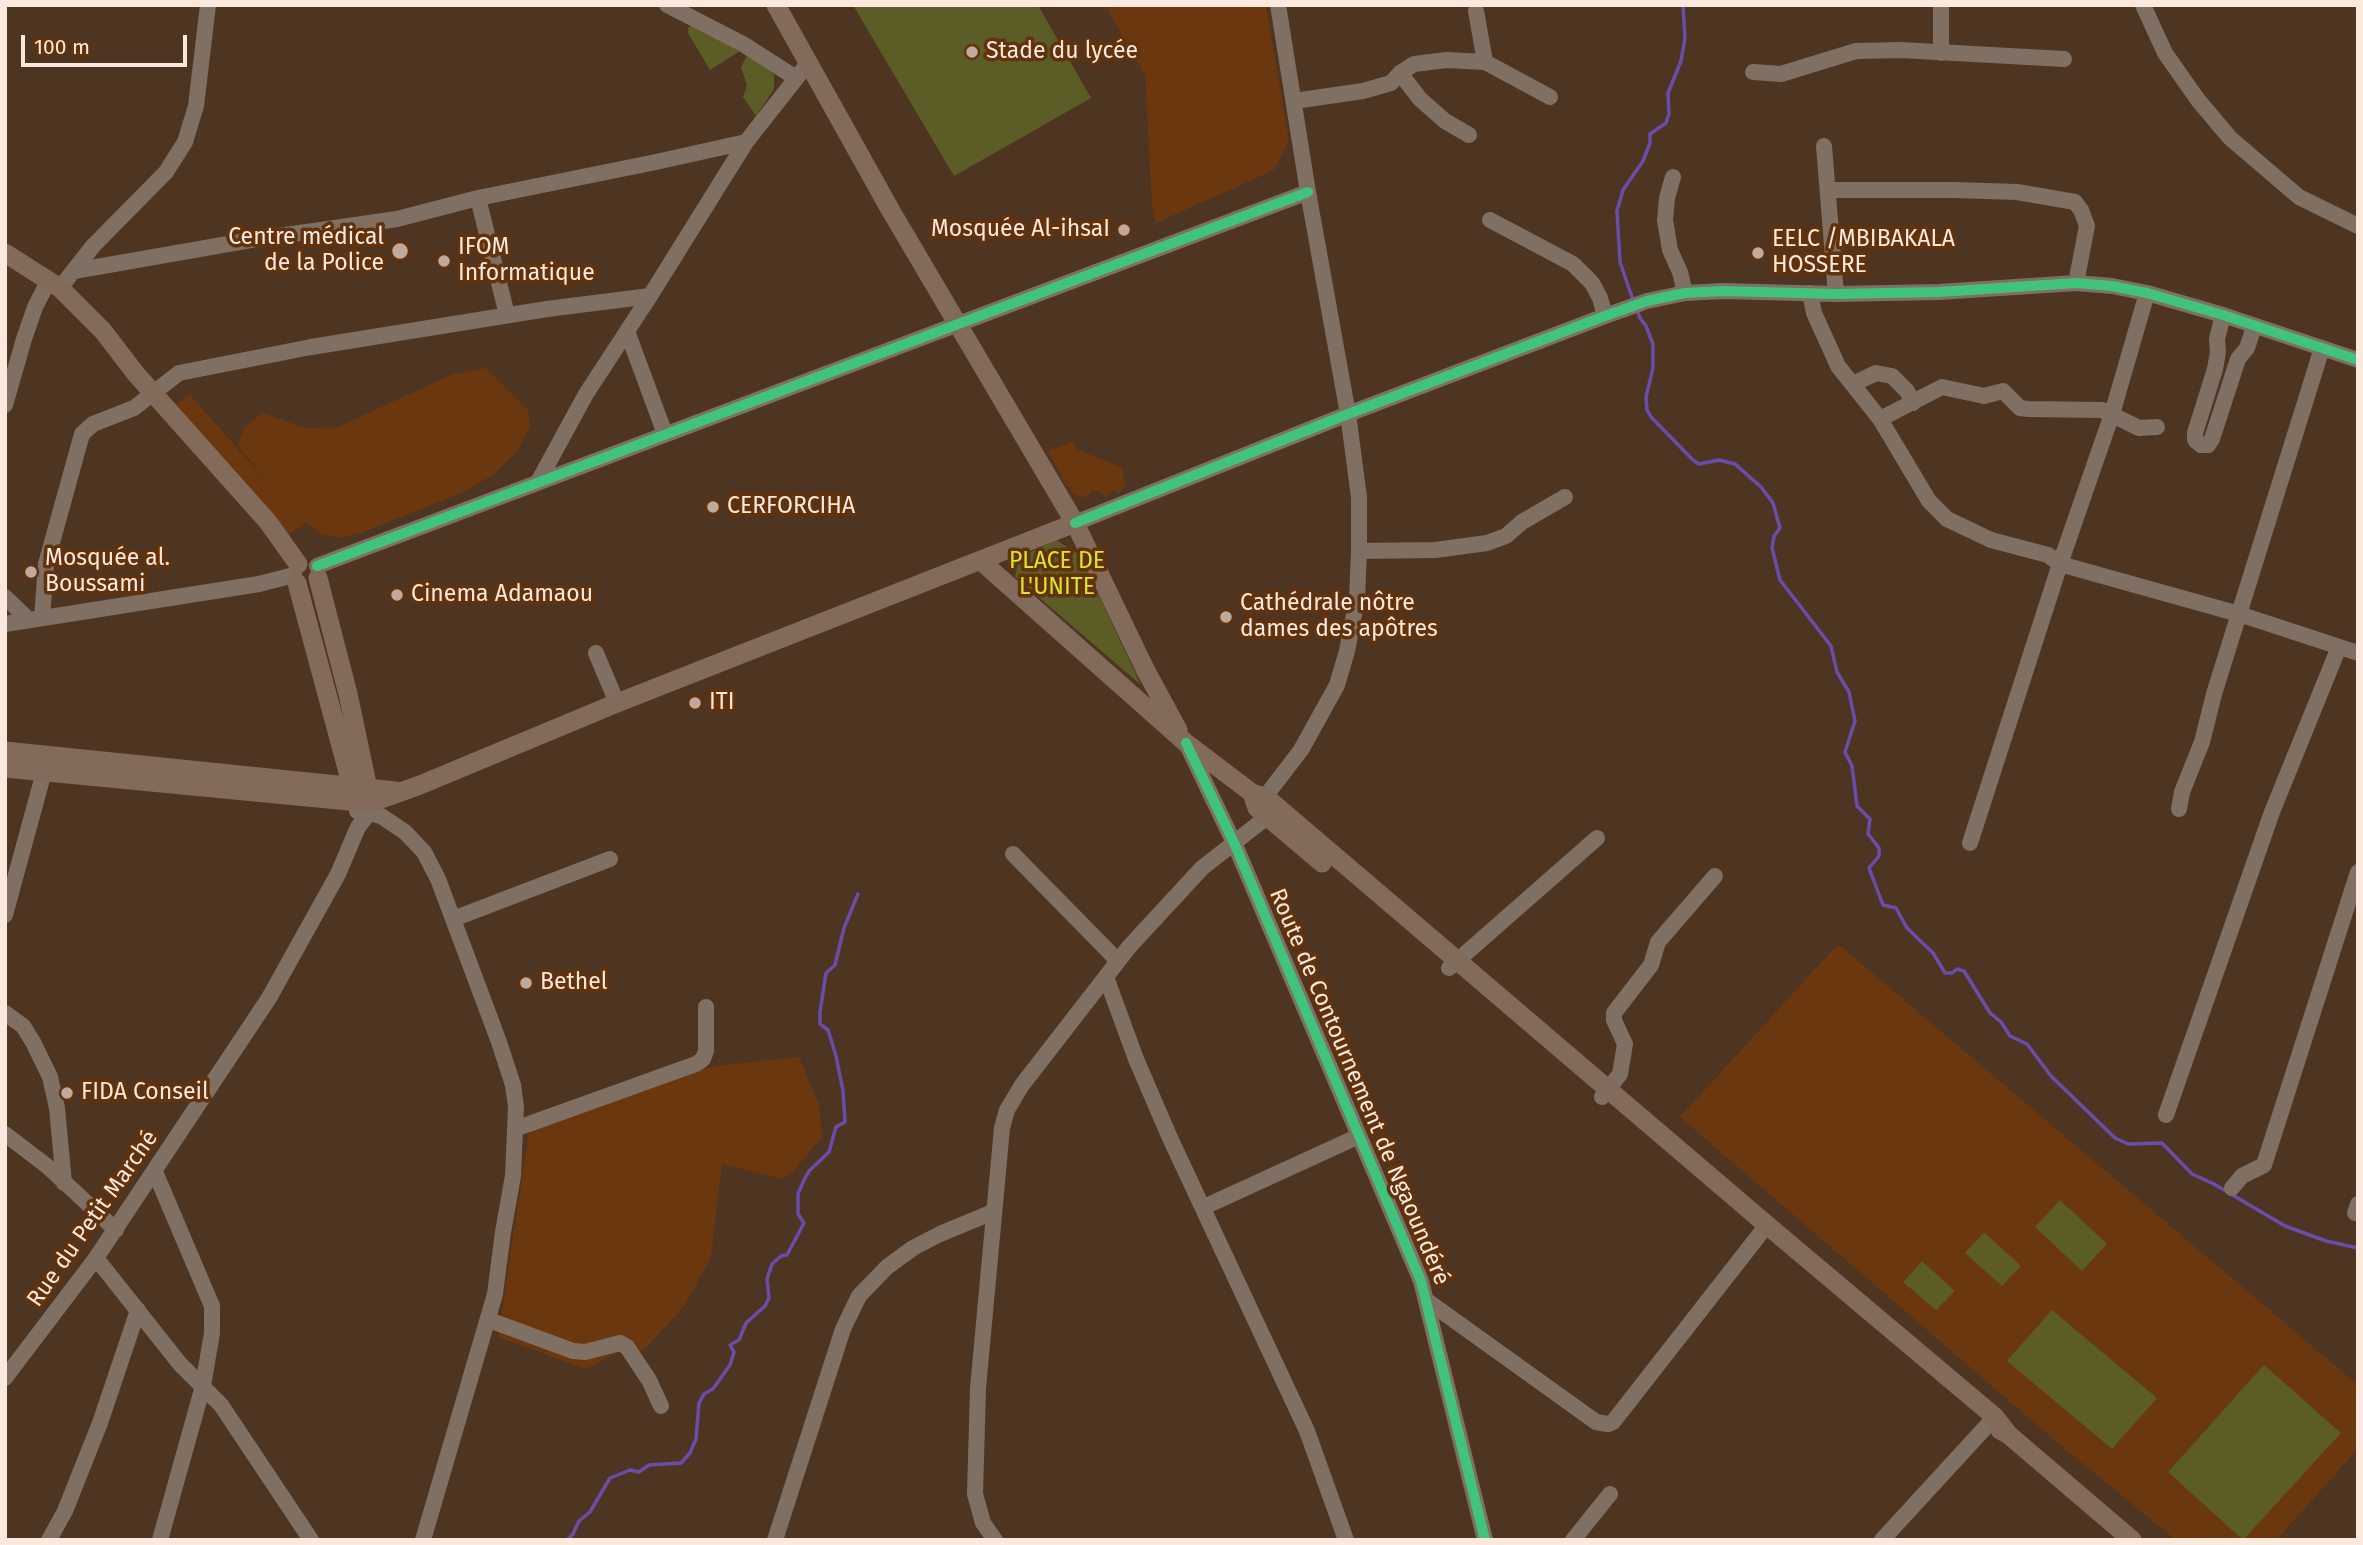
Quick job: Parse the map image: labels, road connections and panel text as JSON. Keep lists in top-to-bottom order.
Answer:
{
  "streets": {
    "street": ["Route de Contournement de Ngaoundéré", "Rue du Petit Marché"]
  },
  "parks": ["PLACE DE L'UNITE"],
  "places": [
    "Stade du lycée",
    "Mosquée Al-ihsaI",
    "Centre médical de la Police",
    "EELC /MBIBAKALA HOSSERE",
    "IFOM Informatique",
    "CERFORCIHA",
    "Mosquée al. Boussami",
    "Cinema Adamaou",
    "Cathédrale nôtre dames des apôtres",
    "ITI",
    "Bethel",
    "FIDA Conseil"
  ],
  "scale_bar": "100 m"
}
